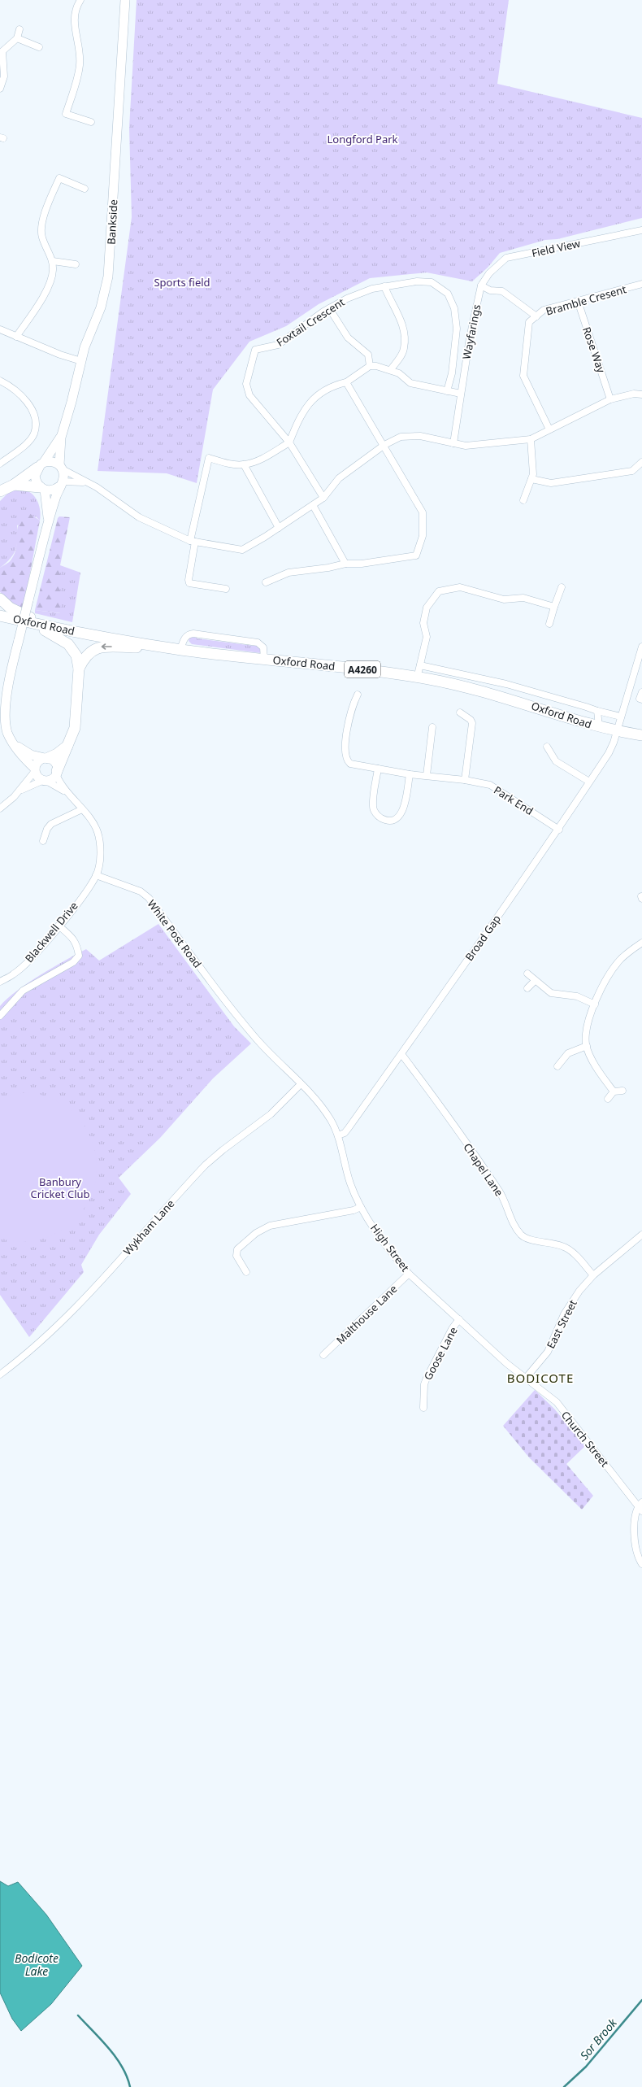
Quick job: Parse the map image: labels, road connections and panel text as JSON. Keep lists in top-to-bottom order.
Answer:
{
  "streets": {
    "main road": ["Oxford Road", "A4260"],
    "street": [
      "Bankside",
      "Field View",
      "Bramble Cresent",
      "Foxtail Crescent",
      "Wayfarings",
      "Rose Way",
      "Park End",
      "Blackwell Drive",
      "White Post Road",
      "Broad Gap",
      "Chapel Lane",
      "Wykham Lane",
      "High Street",
      "Malthouse Lane",
      "East Street",
      "Goose Lane",
      "Church Street"
    ]
  },
  "crossings": [
    ["Field View", "Wayfarings"],
    ["Bramble Cresent", "Rose Way"],
    ["Oxford Road", "Broad Gap"],
    ["Park End", "Broad Gap"],
    ["Blackwell Drive", "White Post Road"],
    ["White Post Road", "Wykham Lane"],
    ["White Post Road", "High Street"],
    ["Broad Gap", "Chapel Lane"],
    ["Broad Gap", "High Street"],
    ["Chapel Lane", "East Street"],
    ["Wykham Lane", "High Street"],
    ["High Street", "Malthouse Lane"],
    ["High Street", "East Street"],
    ["High Street", "Goose Lane"],
    ["High Street", "Church Street"],
    ["East Street", "Church Street"]
  ],
  "districts": ["BODICOTE"],
  "water": ["Bodicote Lake", "Sor Brook"],
  "parks": ["Longford Park", "Sports field", "Banbury Cricket Club"]
}
